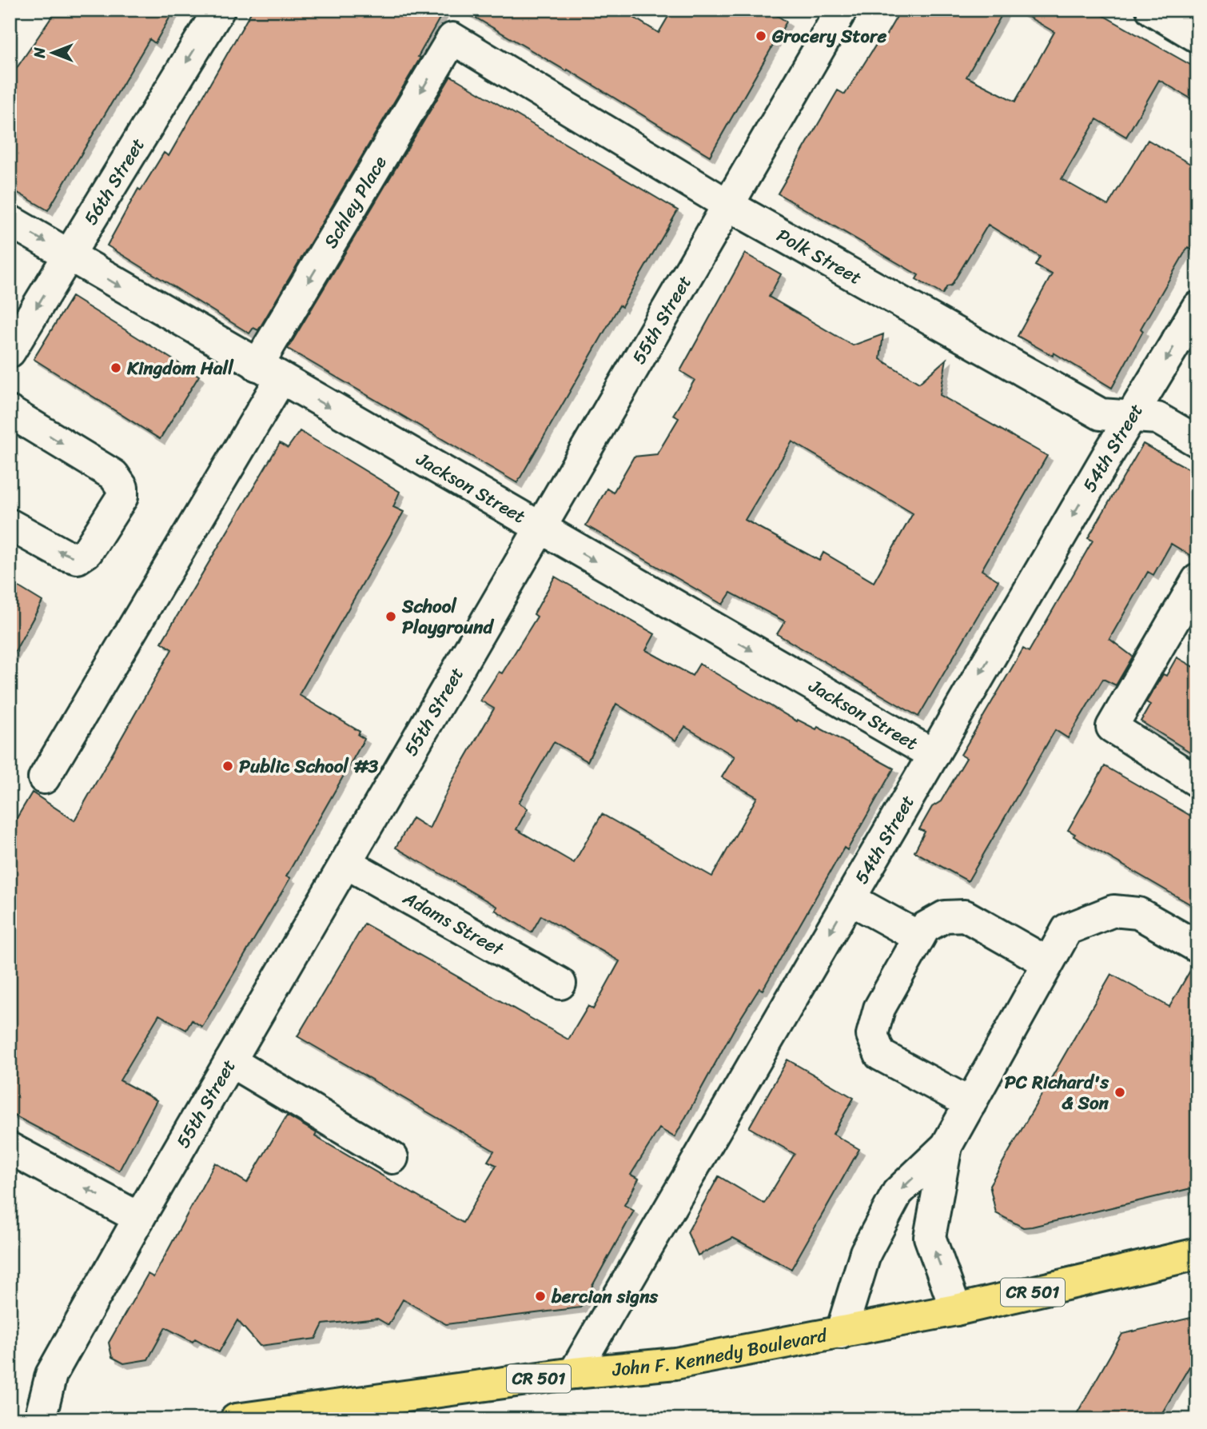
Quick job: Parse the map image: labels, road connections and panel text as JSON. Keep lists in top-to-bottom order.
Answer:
{
  "streets": {
    "main road": ["CR 501", "John F. Kennedy Boulevard"],
    "street": [
      "56th Street",
      "Schley Place",
      "Polk Street",
      "55th Street",
      "54th Street",
      "Jackson Street",
      "Adams Street"
    ]
  },
  "crossings": [
    ["56th Street", "Jackson Street"],
    ["Schley Place", "Polk Street"],
    ["Schley Place", "Jackson Street"],
    ["Polk Street", "55th Street"],
    ["Polk Street", "54th Street"],
    ["55th Street", "Jackson Street"],
    ["55th Street", "Adams Street"],
    ["54th Street", "Jackson Street"],
    ["54th Street", "John F. Kennedy Boulevard"]
  ],
  "one_way": ["56th Street", "Schley Place", "Jackson Street"],
  "places": [
    "Grocery Store",
    "Kingdom Hall",
    "School Playground",
    "Public School #3",
    "PC Richard's & Son",
    "bercian signs"
  ],
  "north": "left"
}
